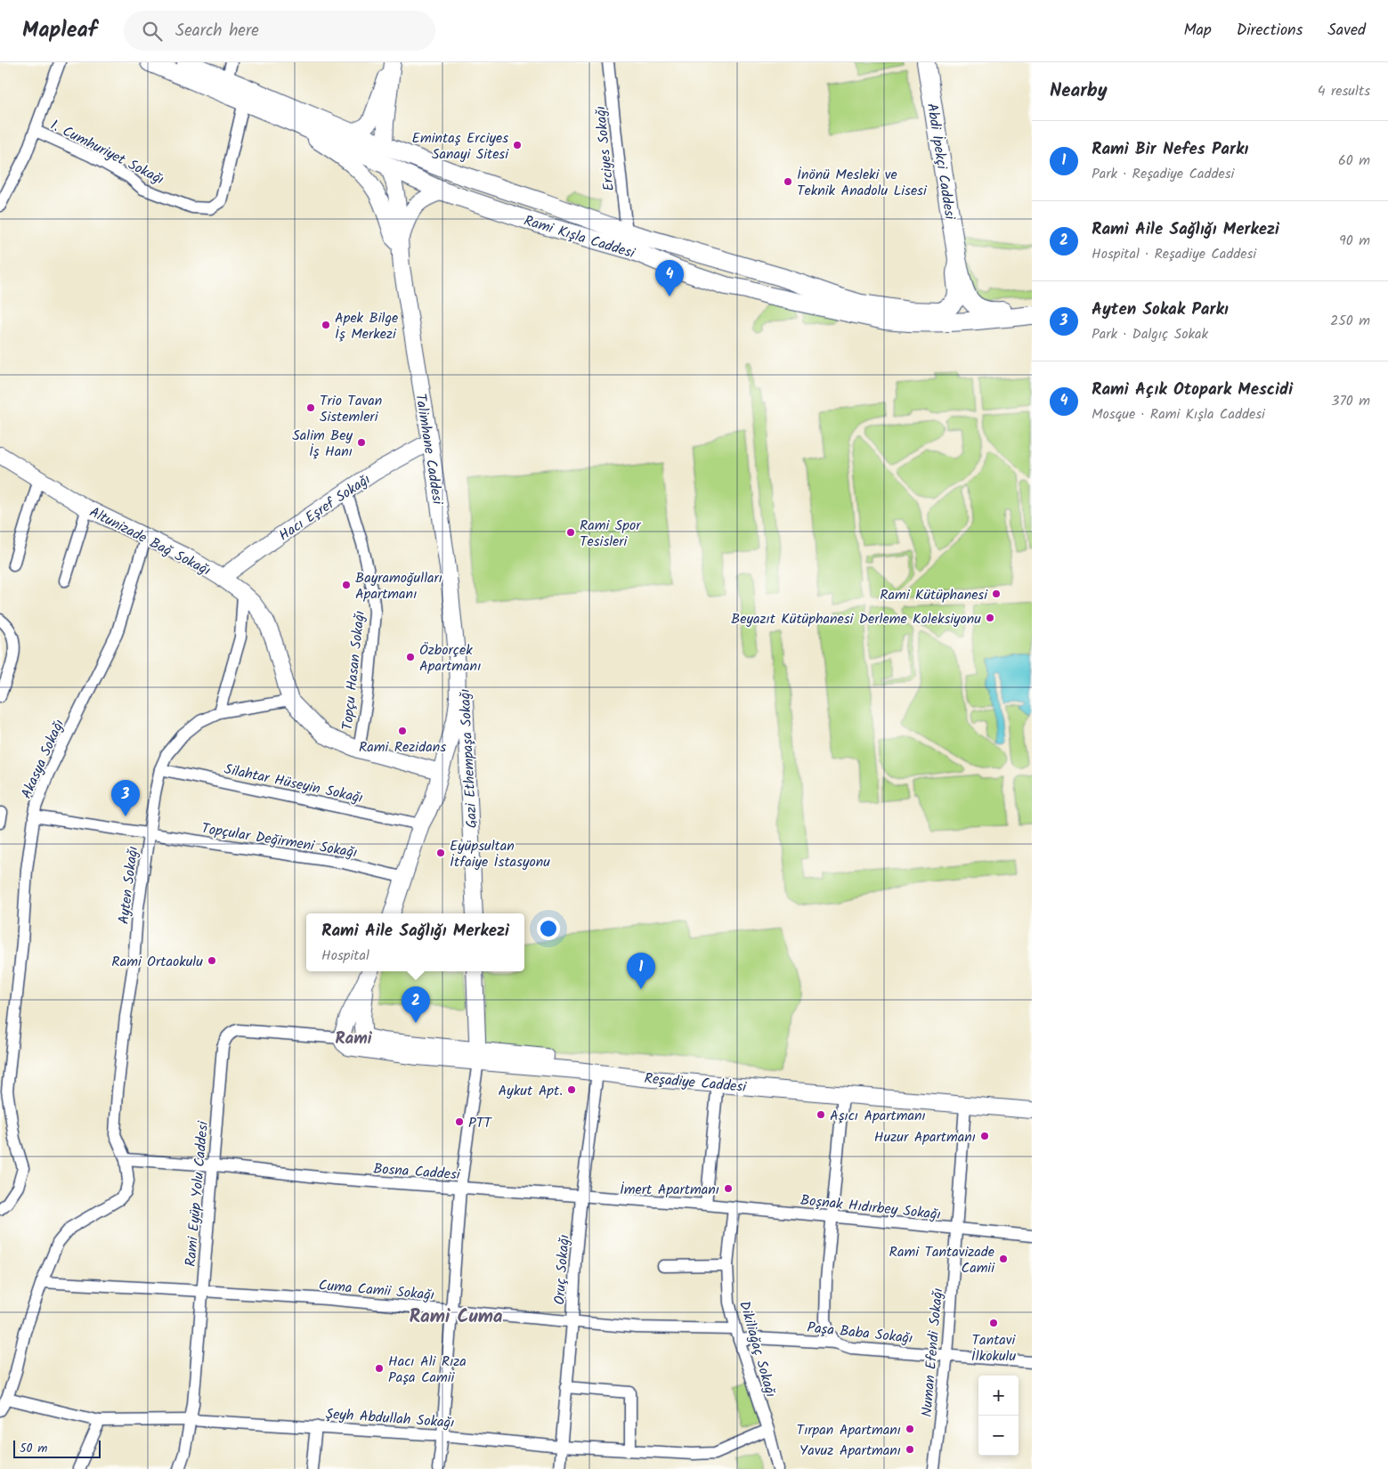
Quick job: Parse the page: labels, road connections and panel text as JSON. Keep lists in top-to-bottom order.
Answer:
{
  "streets": {
    "main road": [
      "Abdi İpekçi Caddesi",
      "Rami Kışla Caddesi",
      "Talimhane Caddesi",
      "Hacı Eşref Sokağı",
      "Altunizade Bağ Sokağı",
      "Gazi Ethempaşa Sokağı",
      "Reşadiye Caddesi"
    ],
    "street": [
      "Erciyes Sokağı",
      "1. Cumhuriyet Sokağı",
      "Topçu Hasan Sokağı",
      "Akasya Sokağı",
      "Silahtar Hüseyin Sokağı",
      "Topçular Değirmeni Sokağı",
      "Ayten Sokağı",
      "Bosna Caddesi",
      "Rami Eyüp Yolu Caddesi",
      "Boşnak Hıdırbey Sokağı",
      "Oruç Sokağı",
      "Cuma Camii Sokağı",
      "Paşa Baba Sokağı",
      "Dikiliağaç Sokağı",
      "Numan Efendi Sokağı",
      "Şeyh Abdullah Sokağı"
    ]
  },
  "crossings": [
    ["Erciyes Sokağı", "Rami Kışla Caddesi"],
    ["1. Cumhuriyet Sokağı", "Rami Kışla Caddesi"],
    ["Abdi İpekçi Caddesi", "Rami Kışla Caddesi"],
    ["Rami Kışla Caddesi", "Talimhane Caddesi"],
    ["Talimhane Caddesi", "Hacı Eşref Sokağı"],
    ["Talimhane Caddesi", "Altunizade Bağ Sokağı"],
    ["Talimhane Caddesi", "Gazi Ethempaşa Sokağı"],
    ["Talimhane Caddesi", "Silahtar Hüseyin Sokağı"],
    ["Talimhane Caddesi", "Topçular Değirmeni Sokağı"],
    ["Hacı Eşref Sokağı", "Altunizade Bağ Sokağı"],
    ["Hacı Eşref Sokağı", "Topçu Hasan Sokağı"],
    ["Altunizade Bağ Sokağı", "Topçu Hasan Sokağı"],
    ["Altunizade Bağ Sokağı", "Akasya Sokağı"],
    ["Altunizade Bağ Sokağı", "Ayten Sokağı"],
    ["Akasya Sokağı", "Topçular Değirmeni Sokağı"],
    ["Silahtar Hüseyin Sokağı", "Ayten Sokağı"],
    ["Topçular Değirmeni Sokağı", "Ayten Sokağı"],
    ["Ayten Sokağı", "Bosna Caddesi"],
    ["Ayten Sokağı", "Cuma Camii Sokağı"],
    ["Reşadiye Caddesi", "Rami Eyüp Yolu Caddesi"],
    ["Reşadiye Caddesi", "Oruç Sokağı"],
    ["Reşadiye Caddesi", "Numan Efendi Sokağı"],
    ["Bosna Caddesi", "Rami Eyüp Yolu Caddesi"],
    ["Bosna Caddesi", "Boşnak Hıdırbey Sokağı"],
    ["Bosna Caddesi", "Oruç Sokağı"],
    ["Rami Eyüp Yolu Caddesi", "Cuma Camii Sokağı"],
    ["Rami Eyüp Yolu Caddesi", "Şeyh Abdullah Sokağı"],
    ["Boşnak Hıdırbey Sokağı", "Dikiliağaç Sokağı"],
    ["Boşnak Hıdırbey Sokağı", "Numan Efendi Sokağı"],
    ["Oruç Sokağı", "Cuma Camii Sokağı"],
    ["Oruç Sokağı", "Şeyh Abdullah Sokağı"],
    ["Cuma Camii Sokağı", "Paşa Baba Sokağı"],
    ["Cuma Camii Sokağı", "Dikiliağaç Sokağı"],
    ["Paşa Baba Sokağı", "Dikiliağaç Sokağı"],
    ["Paşa Baba Sokağı", "Numan Efendi Sokağı"],
    ["Dikiliağaç Sokağı", "Şeyh Abdullah Sokağı"]
  ],
  "districts": ["Rami", "Rami Cuma"],
  "places": [
    "Emintaş Erciyes Sanayi Sitesi",
    "İnönü Mesleki ve Teknik Anadolu Lisesi",
    "Apek Bilge İş Merkezi",
    "Trio Tavan Sistemleri",
    "Salim Bey İş Hanı",
    "Rami Spor Tesisleri",
    "Bayramoğulları Apartmanı",
    "Rami Kütüphanesi",
    "Beyazıt Kütüphanesi Derleme Koleksiyonu",
    "Özborçek Apartmanı",
    "Rami Rezidans",
    "Eyüpsultan İtfaiye İstasyonu",
    "Rami Ortaokulu",
    "Aykut Apt.",
    "Aşıcı Apartmanı",
    "PTT",
    "Huzur Apartmanı",
    "İmert Apartmanı",
    "Rami Tantavizade Camii",
    "Tantavi İlkokulu",
    "Hacı Ali Rıza Paşa Camii",
    "Tırpan Apartmanı",
    "Yavuz Apartmanı"
  ],
  "scale_bar": "50 m",
  "page": {
    "header": "Mapleaf",
    "search": "Search here",
    "nav": ["Map", "Directions", "Saved"],
    "heading": ["Nearby", "4 results"],
    "list": [
      {
        "mark": "1",
        "name": "Rami Bir Nefes Parkı",
        "note": "Park · Reşadiye Caddesi",
        "value": "60 m"
      },
      {
        "mark": "2",
        "name": "Rami Aile Sağlığı Merkezi",
        "note": "Hospital · Reşadiye Caddesi",
        "value": "90 m"
      },
      {
        "mark": "3",
        "name": "Ayten Sokak Parkı",
        "note": "Park · Dalgıç Sokak",
        "value": "250 m"
      },
      {
        "mark": "4",
        "name": "Rami Açık Otopark Mescidi",
        "note": "Mosque · Rami Kışla Caddesi",
        "value": "370 m"
      }
    ],
    "pins": [
      "4",
      "3",
      "1",
      "2"
    ],
    "popup": ["Rami Aile Sağlığı Merkezi", "Hospital"],
    "map_buttons": ["+", "−"],
    "scale": "50 m"
  }
}
